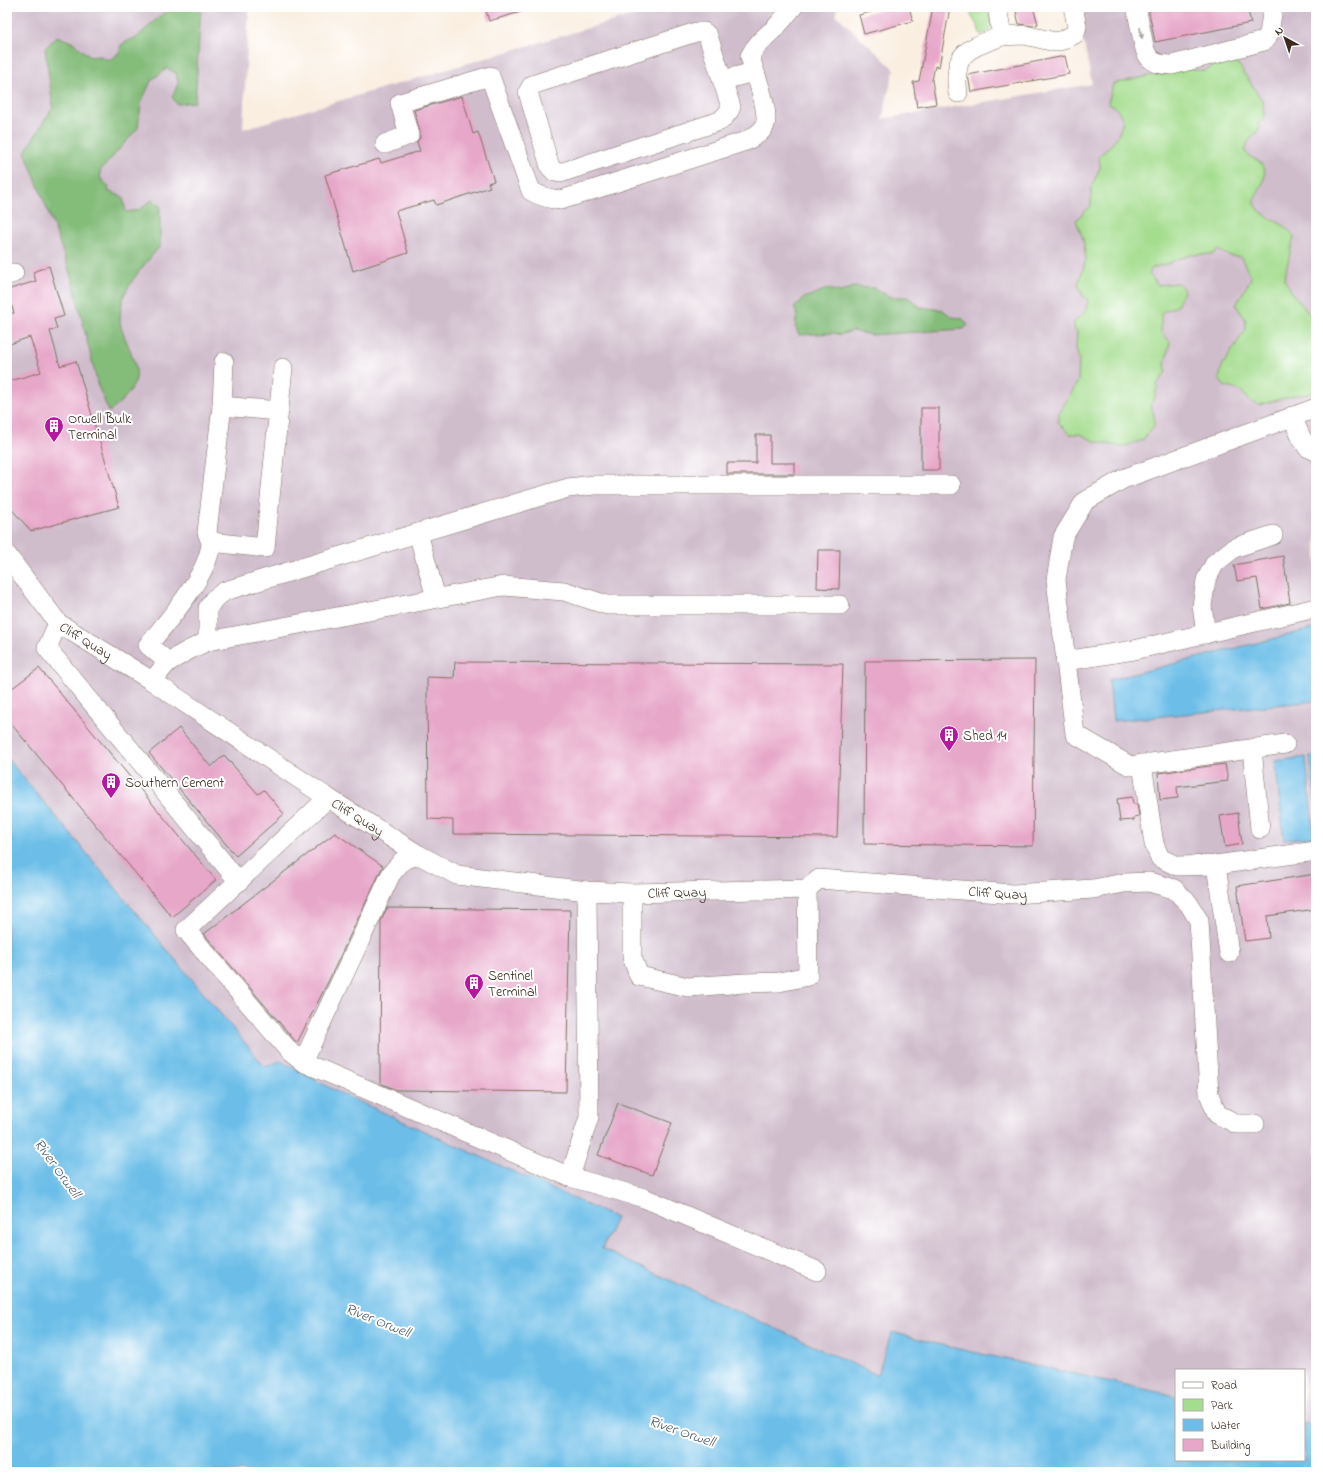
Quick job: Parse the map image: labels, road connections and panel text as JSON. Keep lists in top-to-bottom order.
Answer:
{
  "streets": {
    "street": ["Cliff Quay"]
  },
  "water": ["River Orwell"],
  "places": {
    "building": [
      "Orwell Bulk Terminal",
      "Shed 14",
      "Southern Cement",
      "Sentinel Terminal"
    ]
  },
  "legend": [
    "Road",
    "Park",
    "Water",
    "Building"
  ],
  "north": "top left"
}
